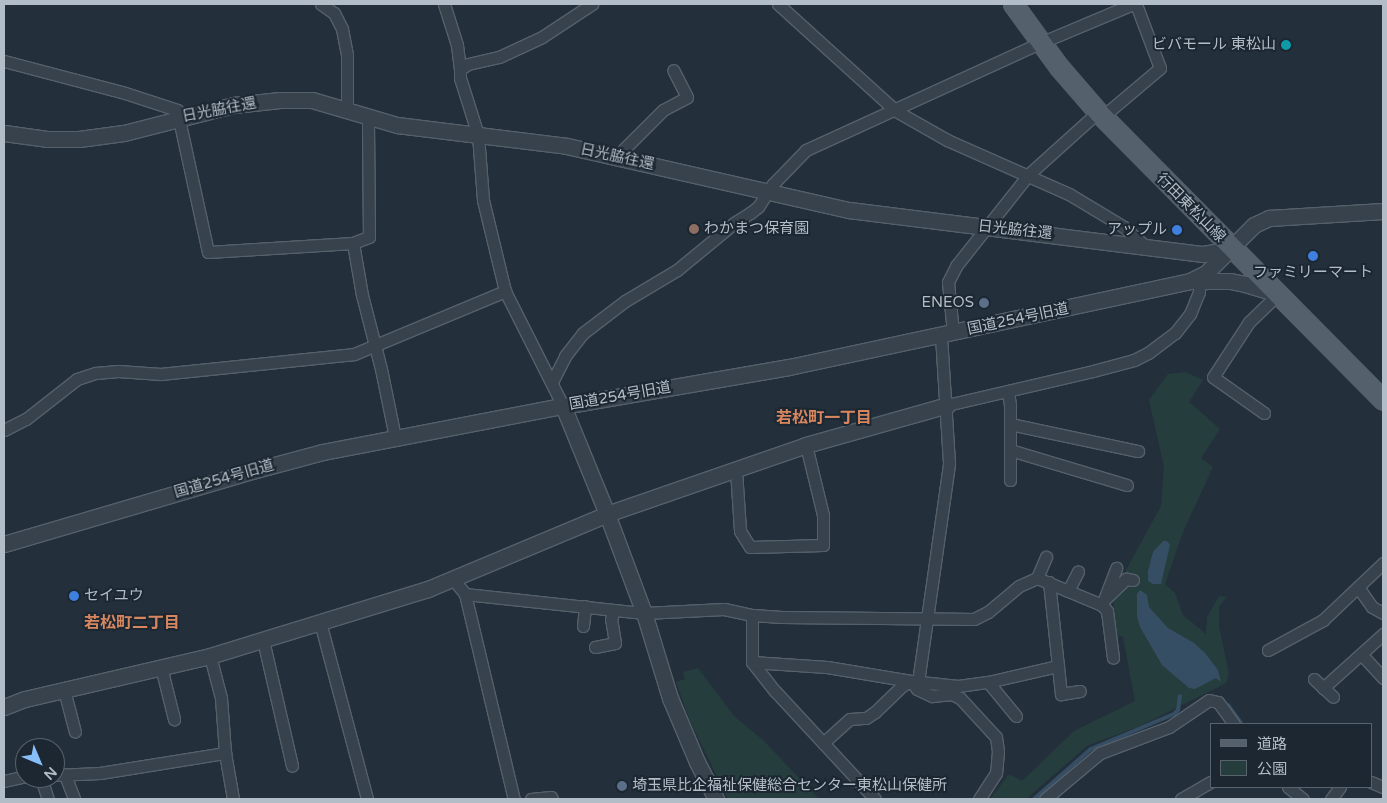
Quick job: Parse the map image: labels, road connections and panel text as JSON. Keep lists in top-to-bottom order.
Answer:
{
  "streets": {
    "main road": ["行田東松山線"],
    "street": ["日光脇往還", "国道254号旧道"]
  },
  "crossings": [
    ["日光脇往還", "行田東松山線"]
  ],
  "districts": ["若松町一丁目", "若松町二丁目"],
  "places": [
    "ビバモール 東松山",
    "わかまつ保育園",
    "アップル",
    "ファミリーマート",
    "ENEOS",
    "セイユウ",
    "埼玉県比企福祉保健総合センター東松山保健所"
  ],
  "legend": ["道路", "公園"],
  "north": "bottom right"
}
